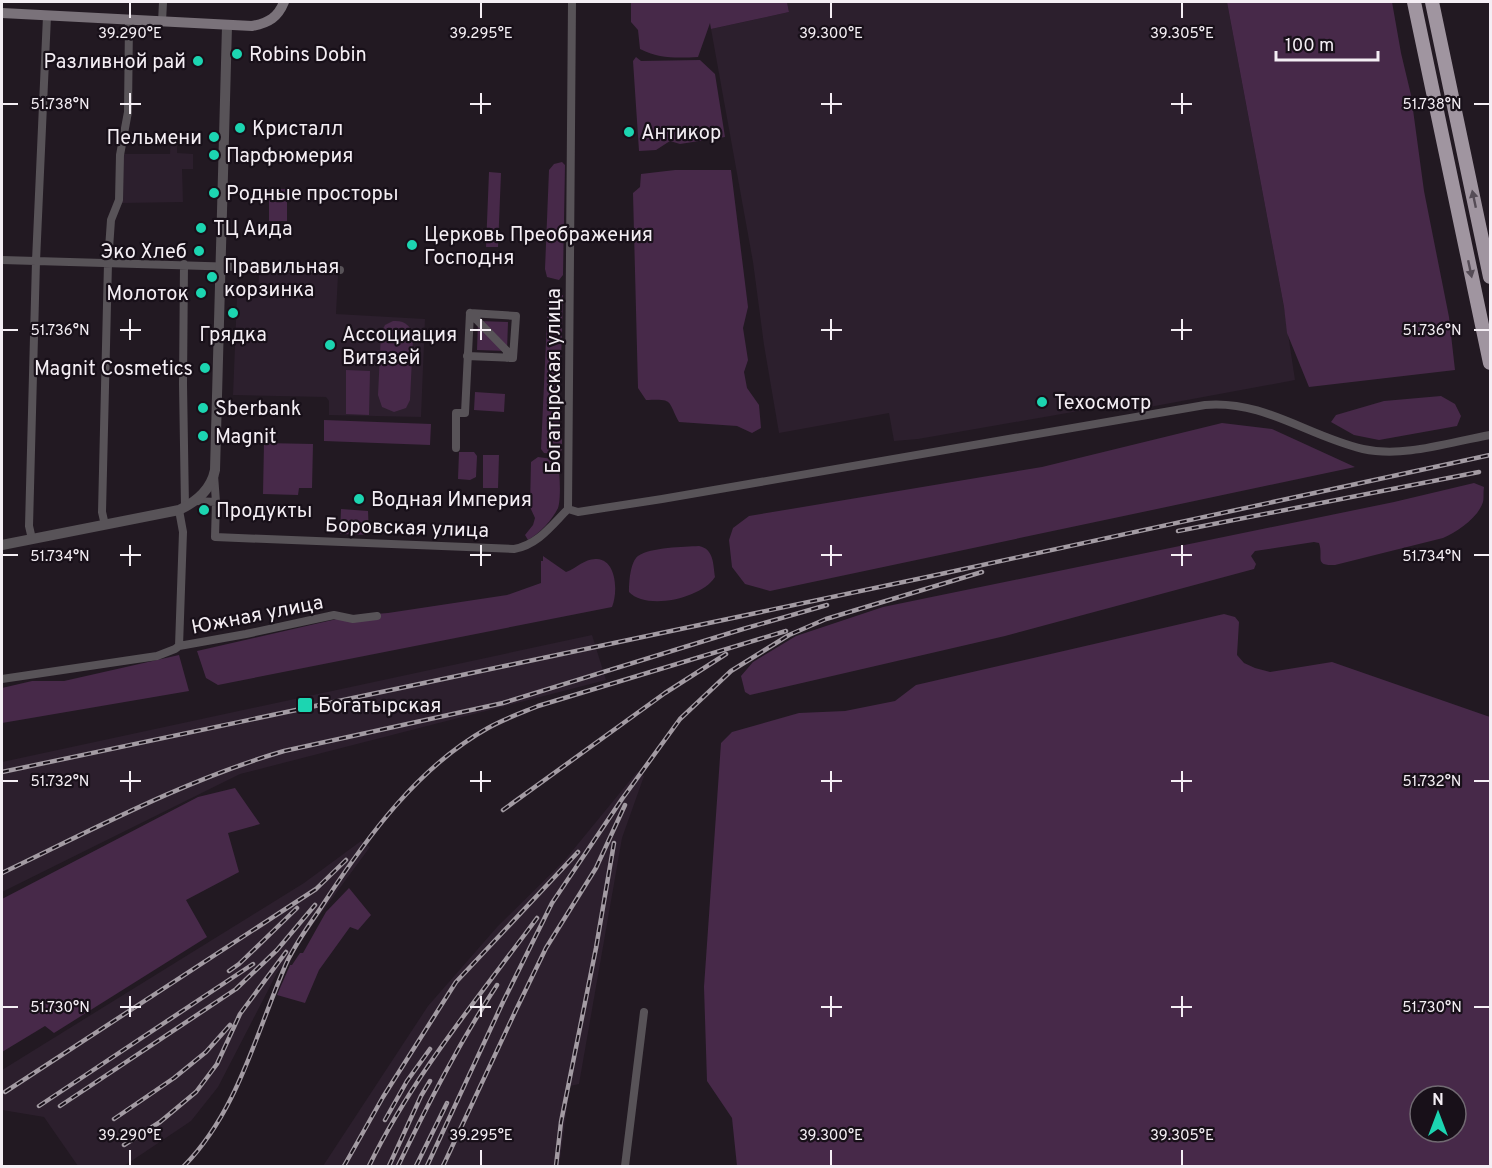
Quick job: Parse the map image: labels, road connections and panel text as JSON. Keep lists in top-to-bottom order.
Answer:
{
  "streets": {
    "street": ["Богатырская улица", "Боровская улица", "Южная улица"]
  },
  "crossings": [
    ["Богатырская улица", "Боровская улица"]
  ],
  "places": {
    "other": [
      "Robins Dobin",
      "Разливной рай",
      "Кристалл",
      "Антикор",
      "Пельмени",
      "Парфюмерия",
      "Родные просторы",
      "ТЦ Аида",
      "Церковь Преображения Господня",
      "Эко Хлеб",
      "Правильная корзинка",
      "Молоток",
      "Грядка",
      "Ассоциация Витязей",
      "Magnit Cosmetics",
      "Техосмотр",
      "Sberbank",
      "Magnit",
      "Водная Империя",
      "Продукты"
    ],
    "transit": ["Богатырская"]
  },
  "scale_bar": "100 m",
  "north": "top",
  "coordinates": [
    "39.290°E",
    "39.295°E",
    "39.300°E",
    "39.305°E",
    "51.738°N",
    "51.736°N",
    "51.734°N",
    "51.732°N",
    "51.730°N"
  ]
}
